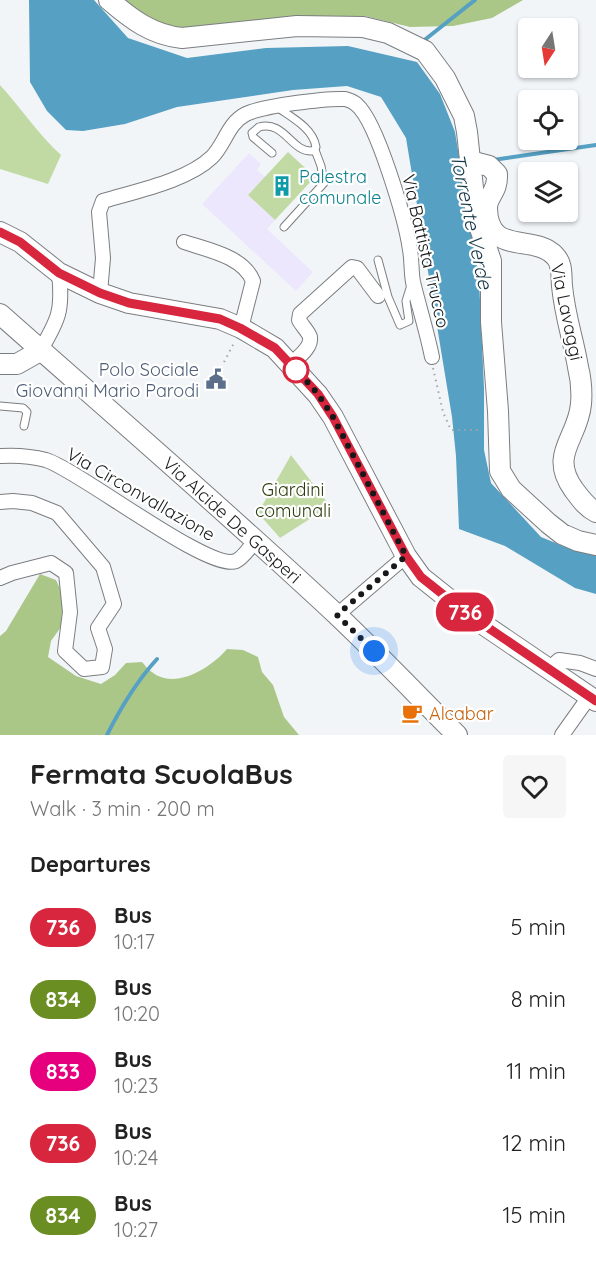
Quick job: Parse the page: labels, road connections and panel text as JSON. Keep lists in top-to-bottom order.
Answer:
{
  "streets": {
    "main road": ["Via Lavaggi", "Via Alcide De Gasperi"],
    "street": ["Via Battista Trucco", "Via Circonvallazione"]
  },
  "crossings": [
    ["Via Circonvallazione", "Via Alcide De Gasperi"]
  ],
  "water": ["Torrente Verde"],
  "parks": ["Giardini comunali"],
  "places": {
    "building": ["Palestra comunale"],
    "public building": ["Polo Sociale Giovanni Mario Parodi"],
    "cafe": ["Alcabar"]
  },
  "lines": ["bus line 736"],
  "north": "bottom",
  "page": {
    "on_map": "736",
    "heading": [
      ["Fermata ScuolaBus", "Walk · 3 min · 200 m"],
      "Departures"
    ],
    "list": [
      {
        "mark": "736",
        "name": "Bus",
        "note": "10:17",
        "value": "5 min"
      },
      {
        "mark": "834",
        "name": "Bus",
        "note": "10:20",
        "value": "8 min"
      },
      {
        "mark": "833",
        "name": "Bus",
        "note": "10:23",
        "value": "11 min"
      },
      {
        "mark": "736",
        "name": "Bus",
        "note": "10:24",
        "value": "12 min"
      },
      {
        "mark": "834",
        "name": "Bus",
        "note": "10:27",
        "value": "15 min"
      }
    ]
  }
}
